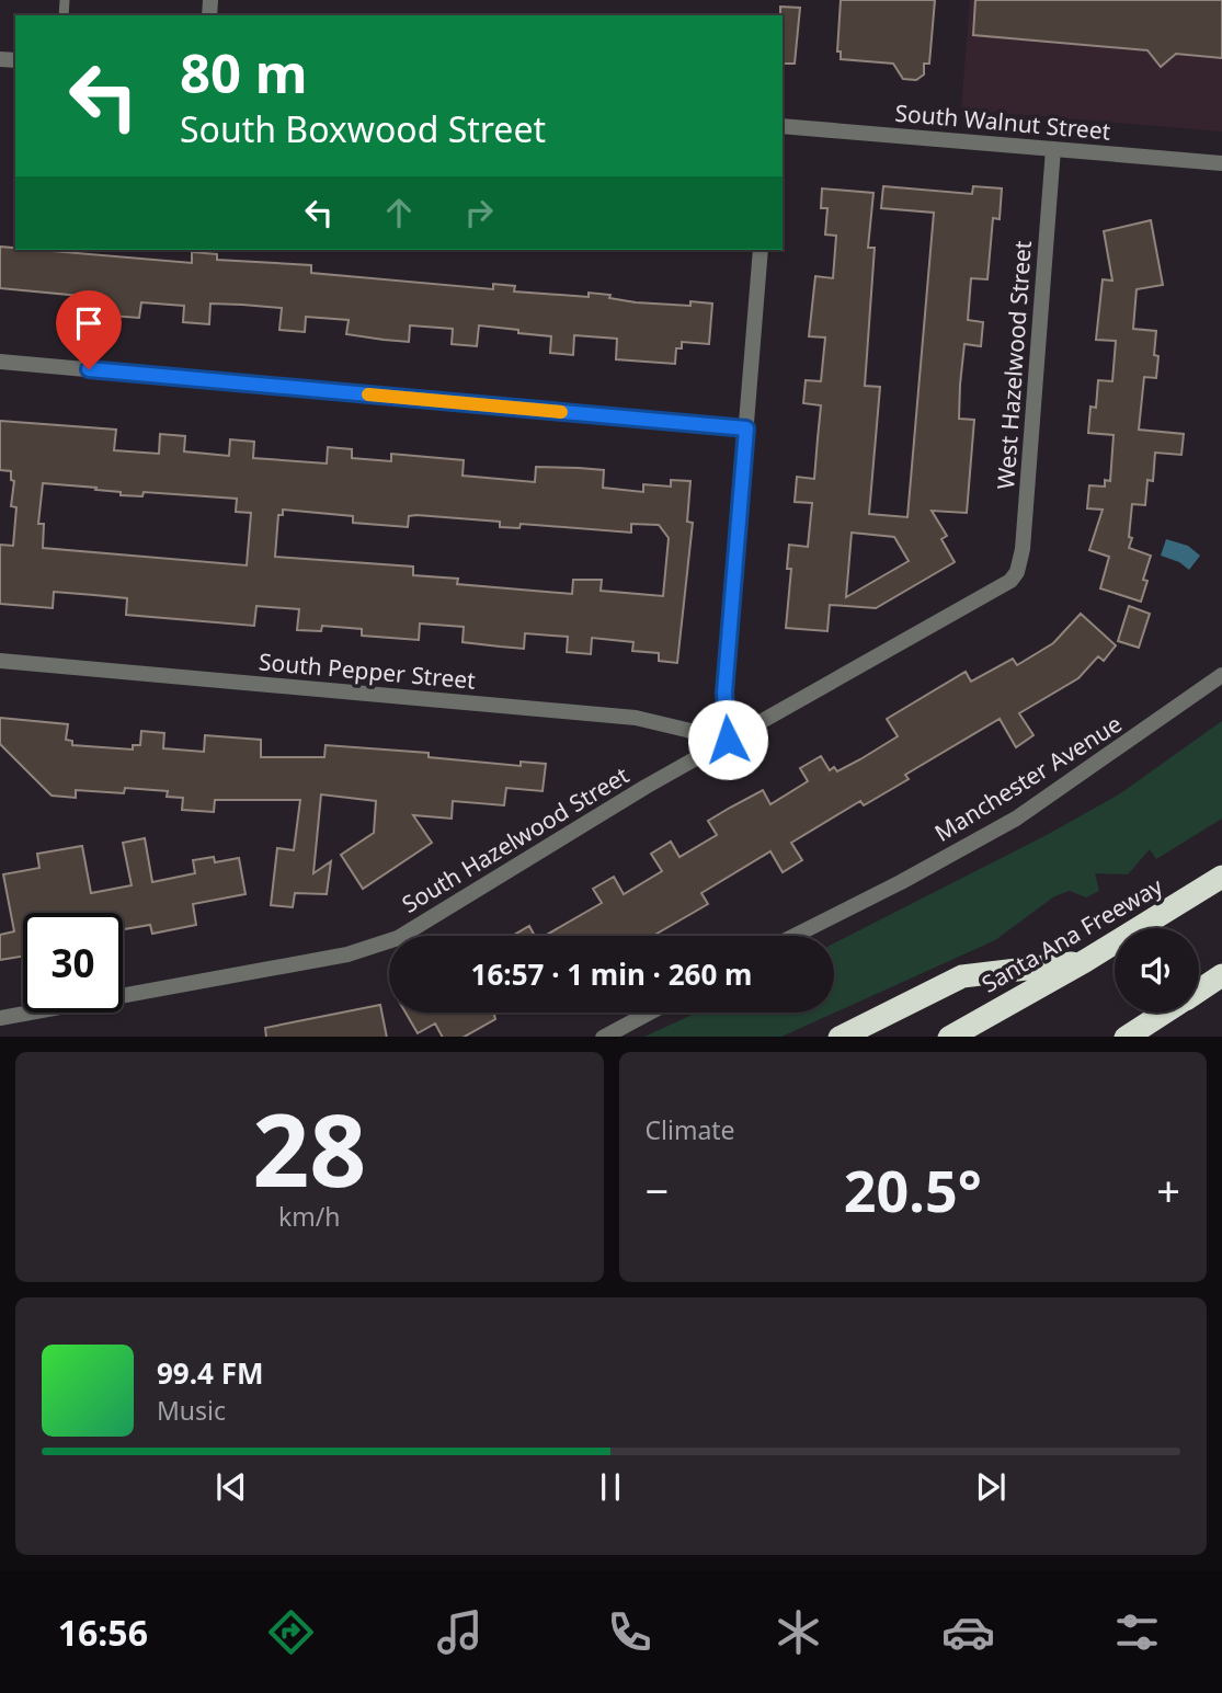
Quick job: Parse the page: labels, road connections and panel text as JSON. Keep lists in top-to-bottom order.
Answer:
{
  "streets": {
    "highway": ["Santa Ana Freeway"],
    "street": [
      "South Walnut Street",
      "West Hazelwood Street",
      "South Pepper Street",
      "Manchester Avenue",
      "South Hazelwood Street"
    ]
  },
  "crossings": [
    ["South Walnut Street", "West Hazelwood Street"],
    ["West Hazelwood Street", "South Hazelwood Street"],
    ["South Pepper Street", "South Hazelwood Street"]
  ],
  "page": {
    "turn": ["80 m", "South Boxwood Street"],
    "limit": "30",
    "trip": "16:57 · 1 min · 260 m",
    "tile": [
      ["28", "km/h"],
      "Climate"
    ],
    "heat": ["−", "20.5°", "+"],
    "song": ["99.4 FM", "Music"],
    "tabs": "16:56"
  }
}
